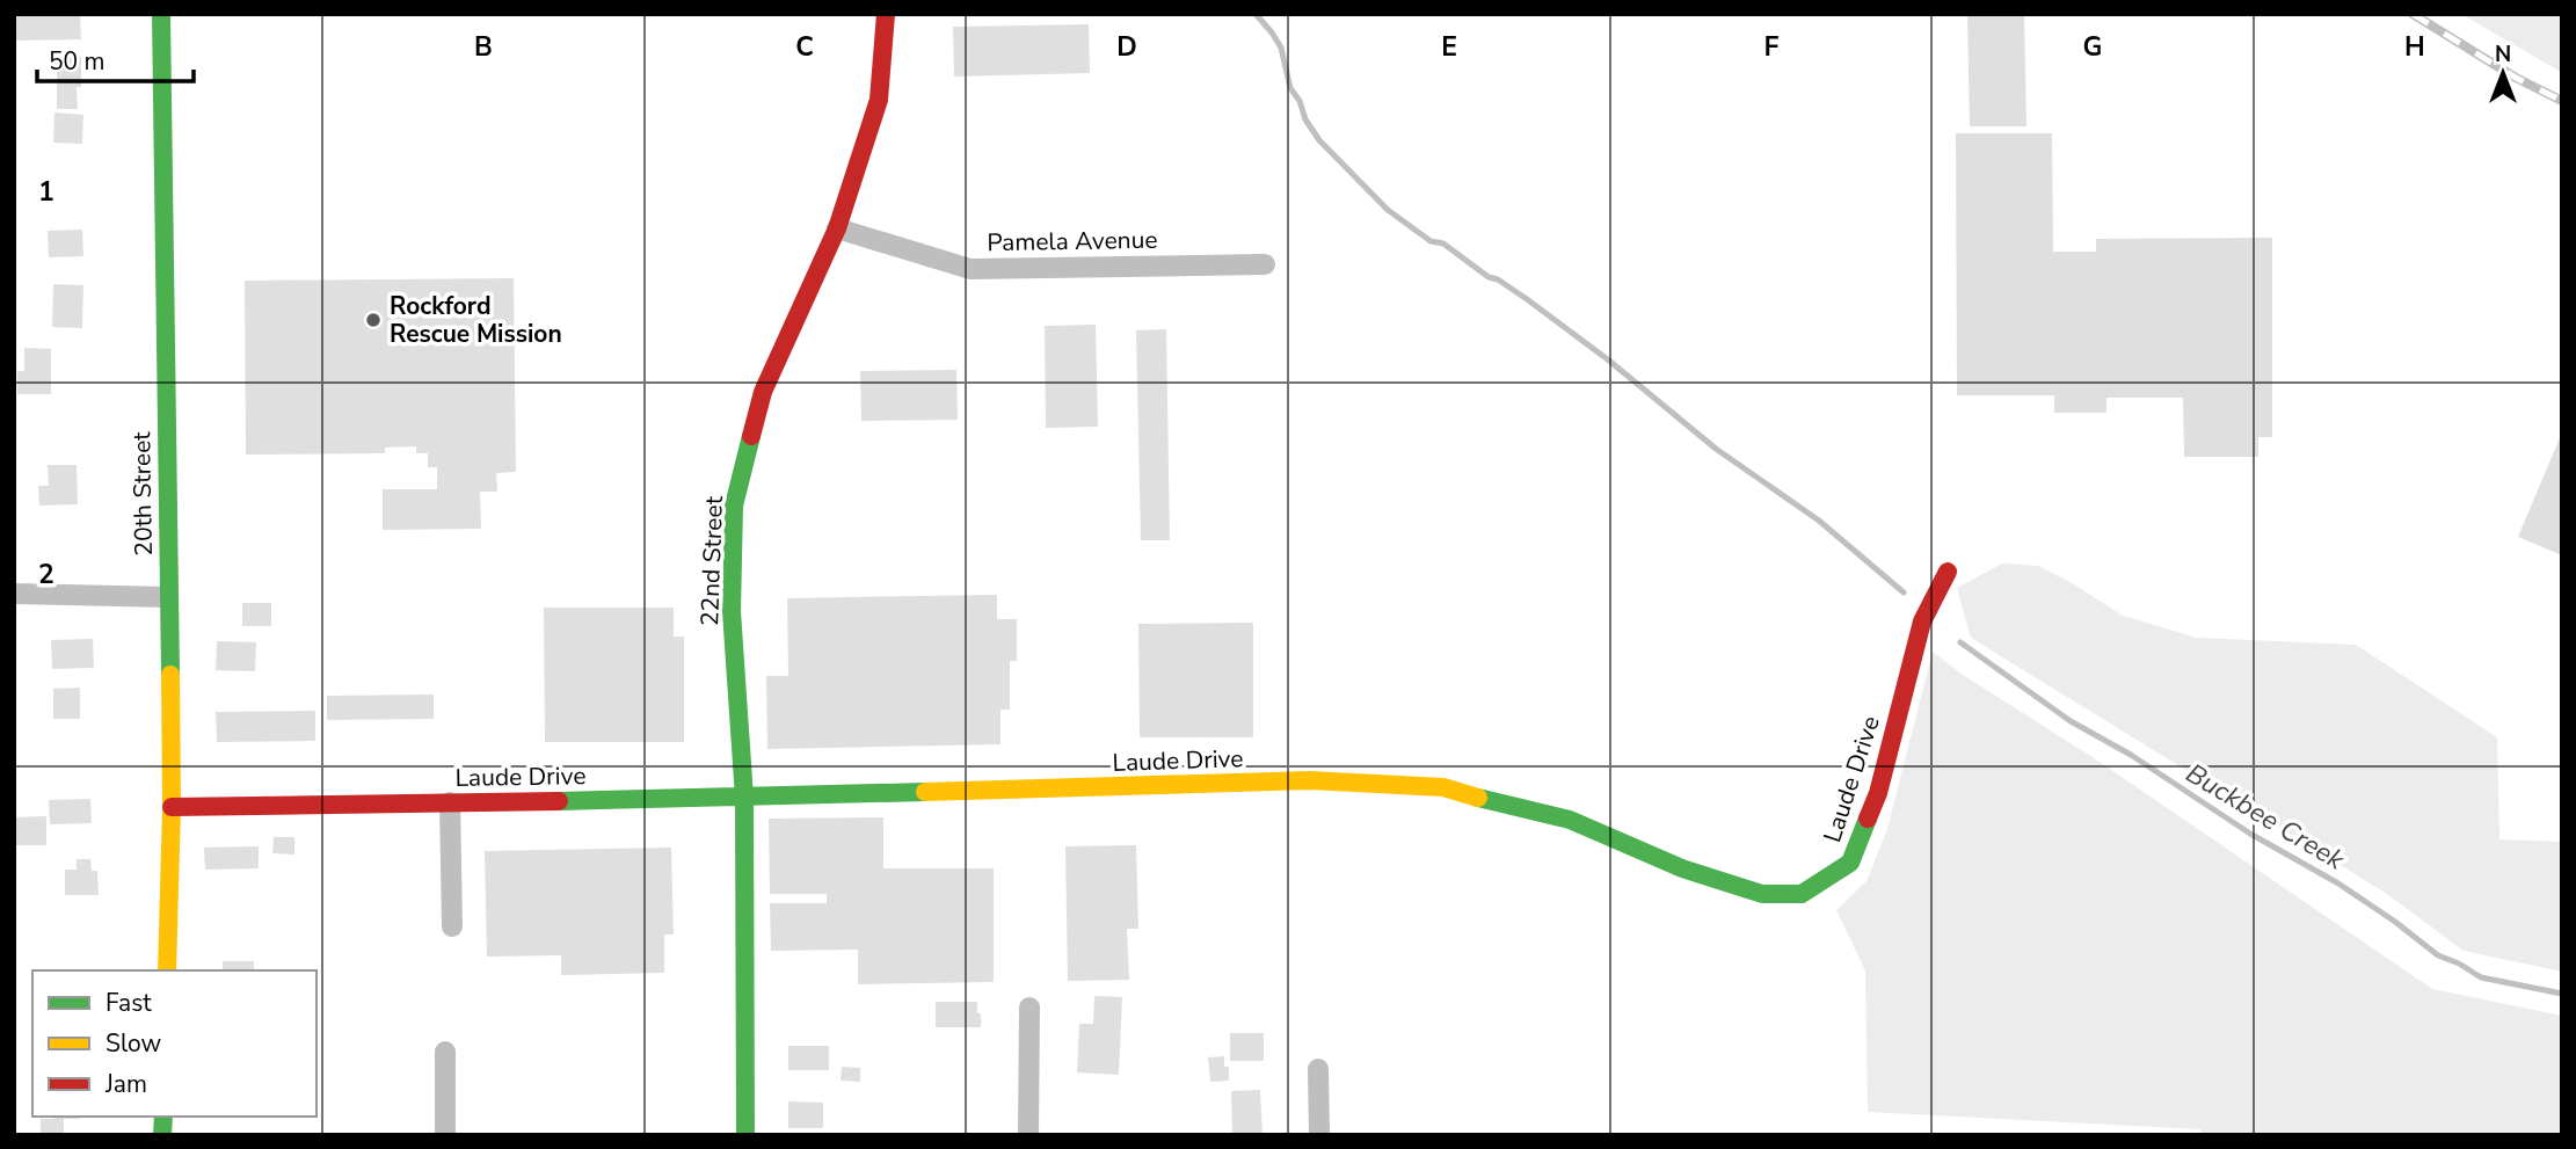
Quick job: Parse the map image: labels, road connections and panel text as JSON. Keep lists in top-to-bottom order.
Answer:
{
  "streets": {
    "street": [
      "Pamela Avenue",
      "20th Street",
      "22nd Street",
      "Laude Drive"
    ]
  },
  "crossings": [
    ["Pamela Avenue", "22nd Street"],
    ["20th Street", "Laude Drive"],
    ["22nd Street", "Laude Drive"]
  ],
  "water": ["Buckbee Creek"],
  "places": ["Rockford Rescue Mission"],
  "legend": ["Fast", "Slow", "Jam"],
  "scale_bar": "50 m",
  "north": "top",
  "grid": {
    "columns": [
      "B",
      "C",
      "D",
      "E",
      "F",
      "G",
      "H"
    ],
    "rows": ["1", "2"]
  }
}
